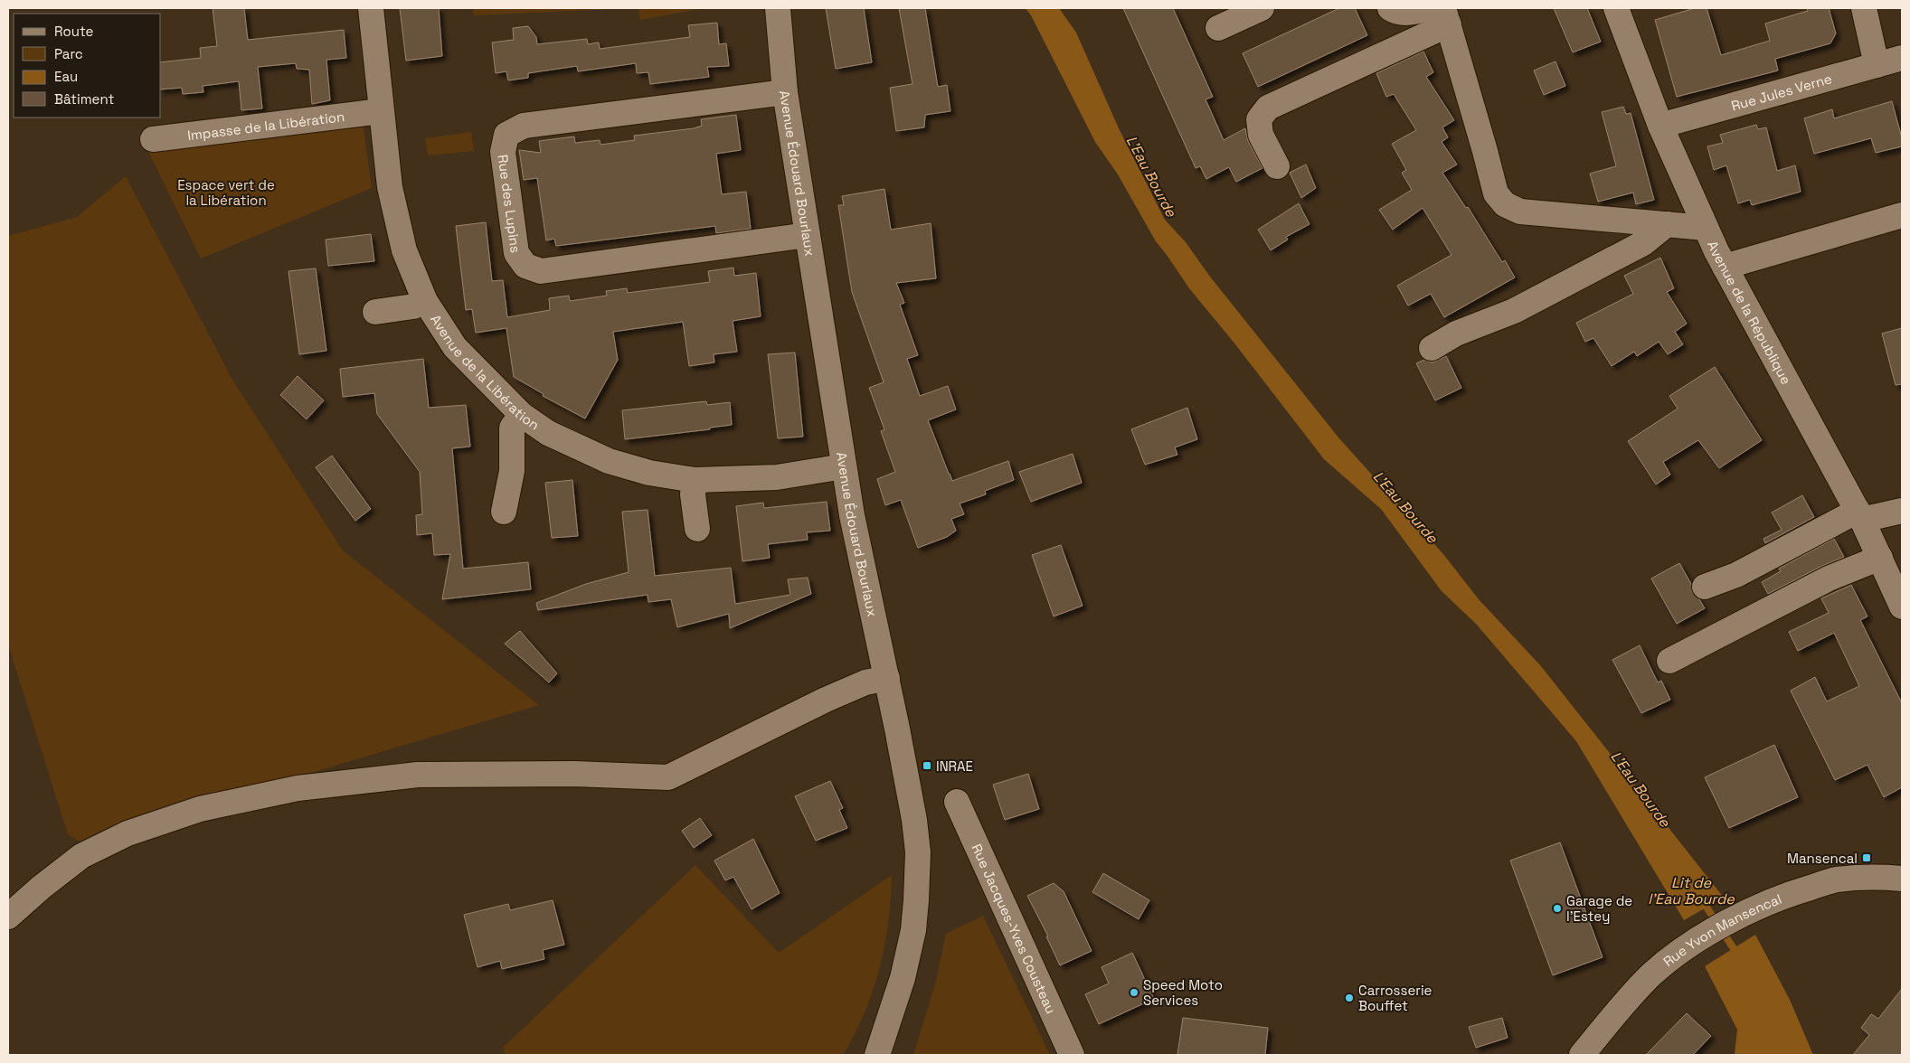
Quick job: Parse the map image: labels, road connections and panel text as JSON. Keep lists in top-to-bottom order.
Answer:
{
  "streets": {
    "street": [
      "Rue Jules Verne",
      "Impasse de la Libération",
      "Avenue Édouard Bourlaux",
      "Rue des Lupins",
      "Avenue de la République",
      "Avenue de la Libération",
      "Rue Jacques-Yves Cousteau",
      "Rue Yvon Mansencal"
    ]
  },
  "crossings": [
    ["Rue Jules Verne", "Avenue de la République"],
    ["Impasse de la Libération", "Avenue de la Libération"],
    ["Avenue Édouard Bourlaux", "Rue des Lupins"],
    ["Avenue Édouard Bourlaux", "Avenue de la Libération"]
  ],
  "water": ["L'Eau Bourde", "Lit de l'Eau Bourde"],
  "parks": ["Espace vert de la Libération"],
  "places": {
    "transit": ["INRAE", "Mansencal"],
    "other": ["Garage de l’Estey", "Speed Moto Services", "Carrosserie Bouffet"]
  },
  "legend": [
    "Route",
    "Parc",
    "Eau",
    "Bâtiment"
  ]
}
